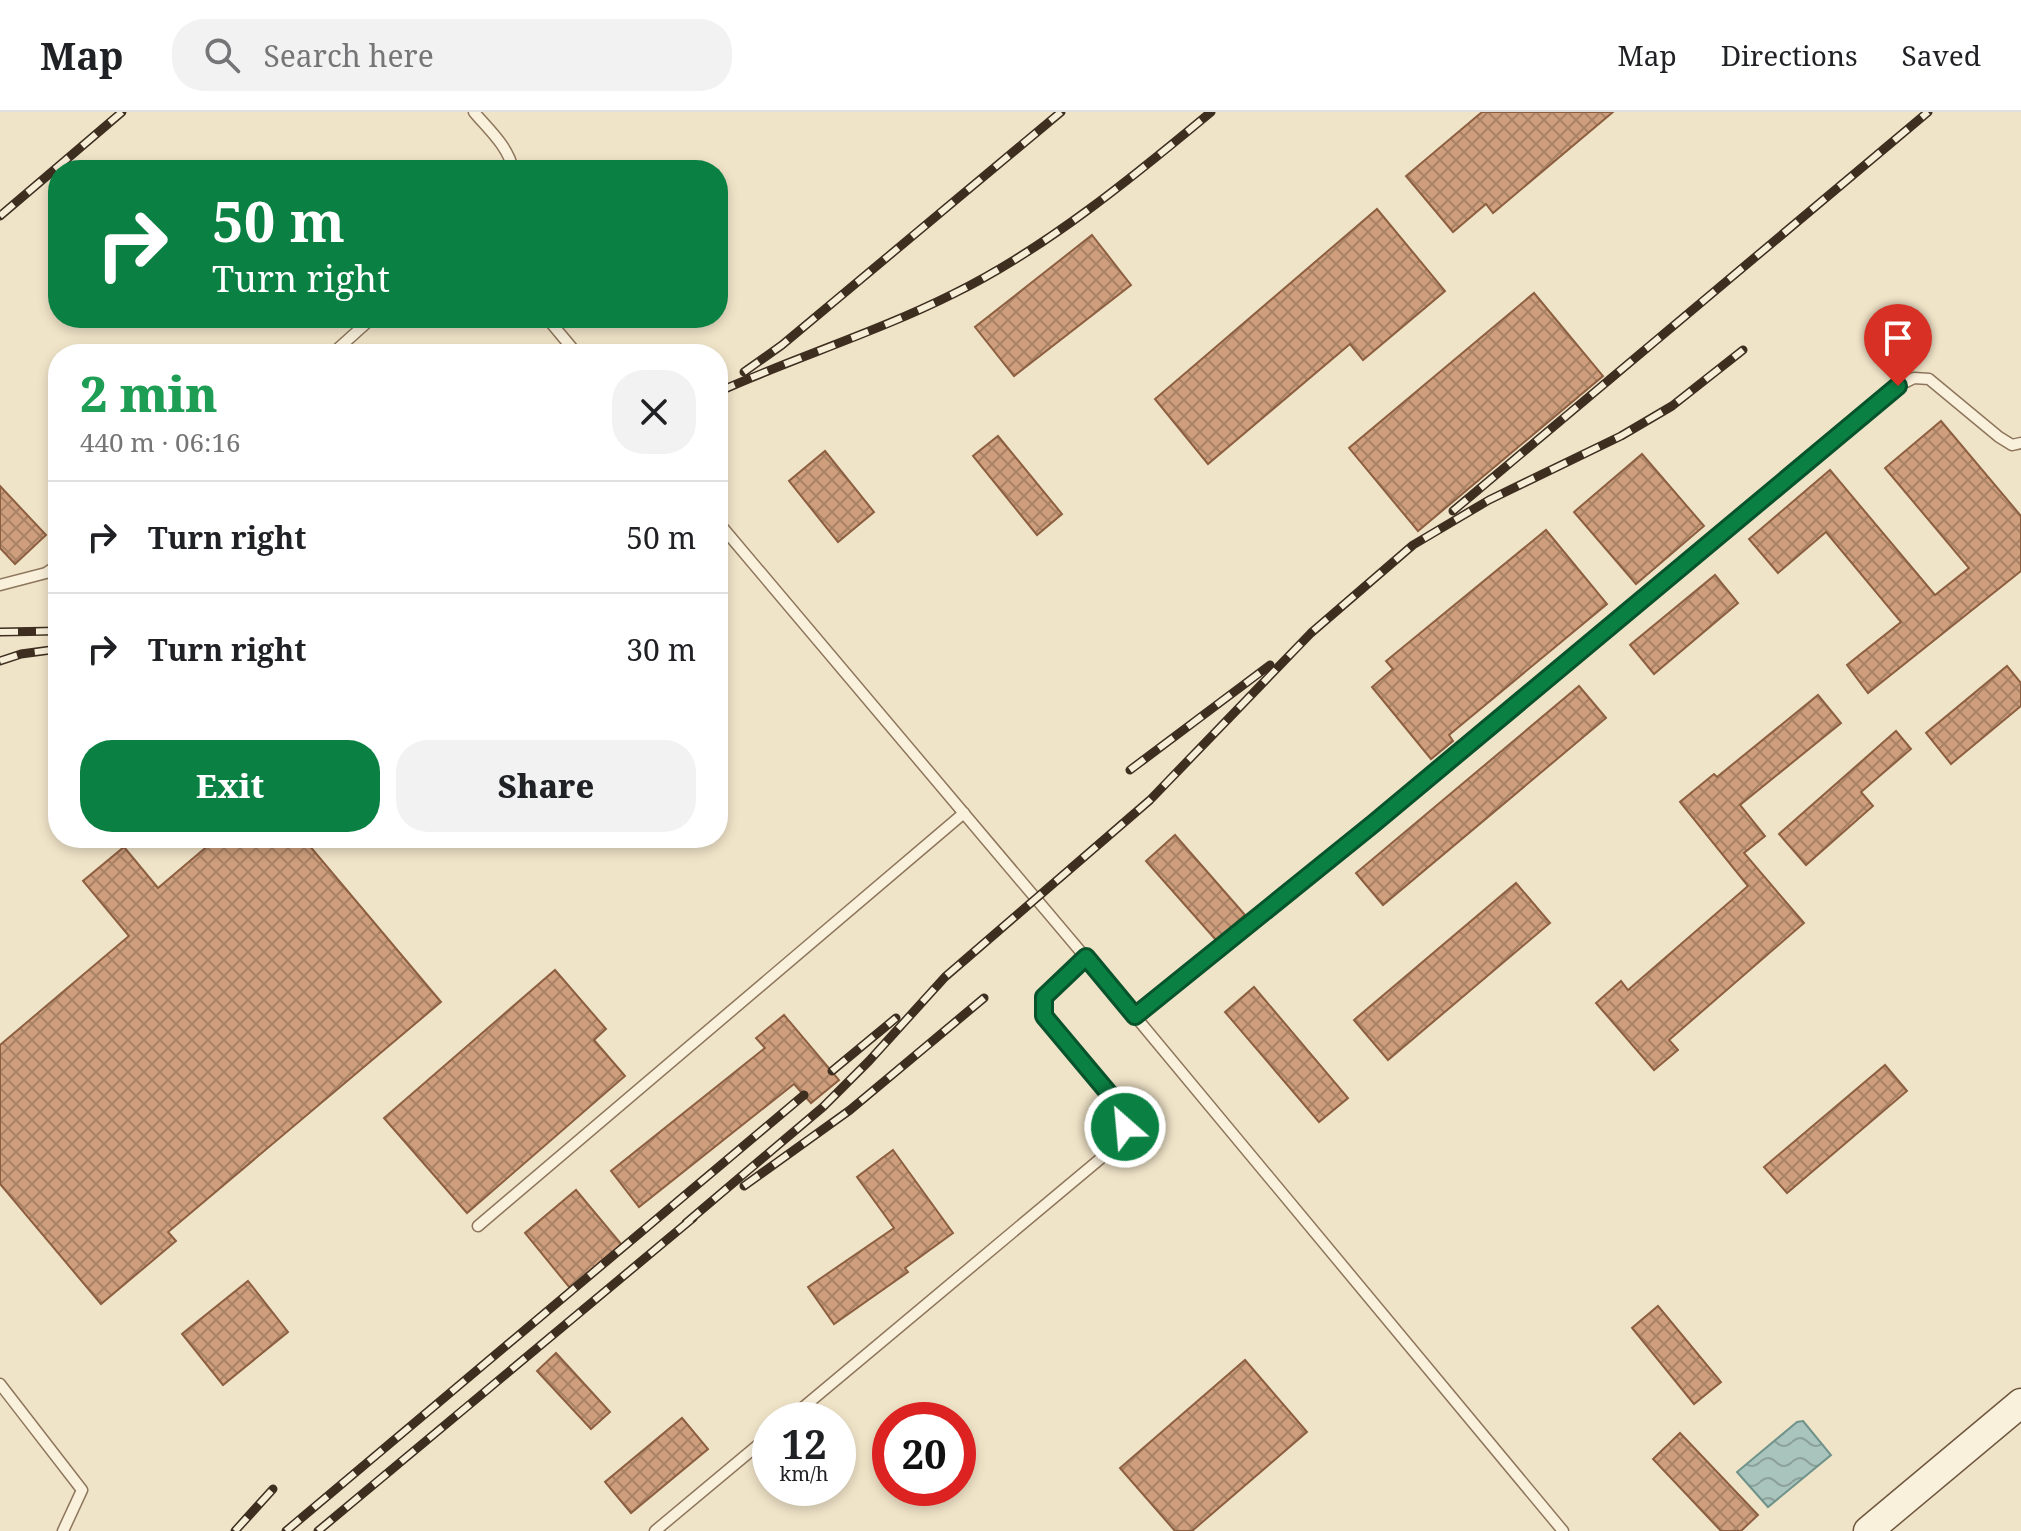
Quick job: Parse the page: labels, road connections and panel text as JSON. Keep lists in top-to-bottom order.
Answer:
{
  "page": {
    "header": "Map",
    "search": "Search here",
    "nav": ["Map", "Directions", "Saved"],
    "turn": ["50 m", "Turn right"],
    "heading": ["2 min", "440 m · 06:16"],
    "list": [
      {
        "name": "Turn right",
        "value": "50 m"
      },
      {
        "name": "Turn right",
        "value": "30 m"
      }
    ],
    "buttons": ["Exit", "Share"],
    "speed": "12 km/h",
    "limit": "20"
  }
}
